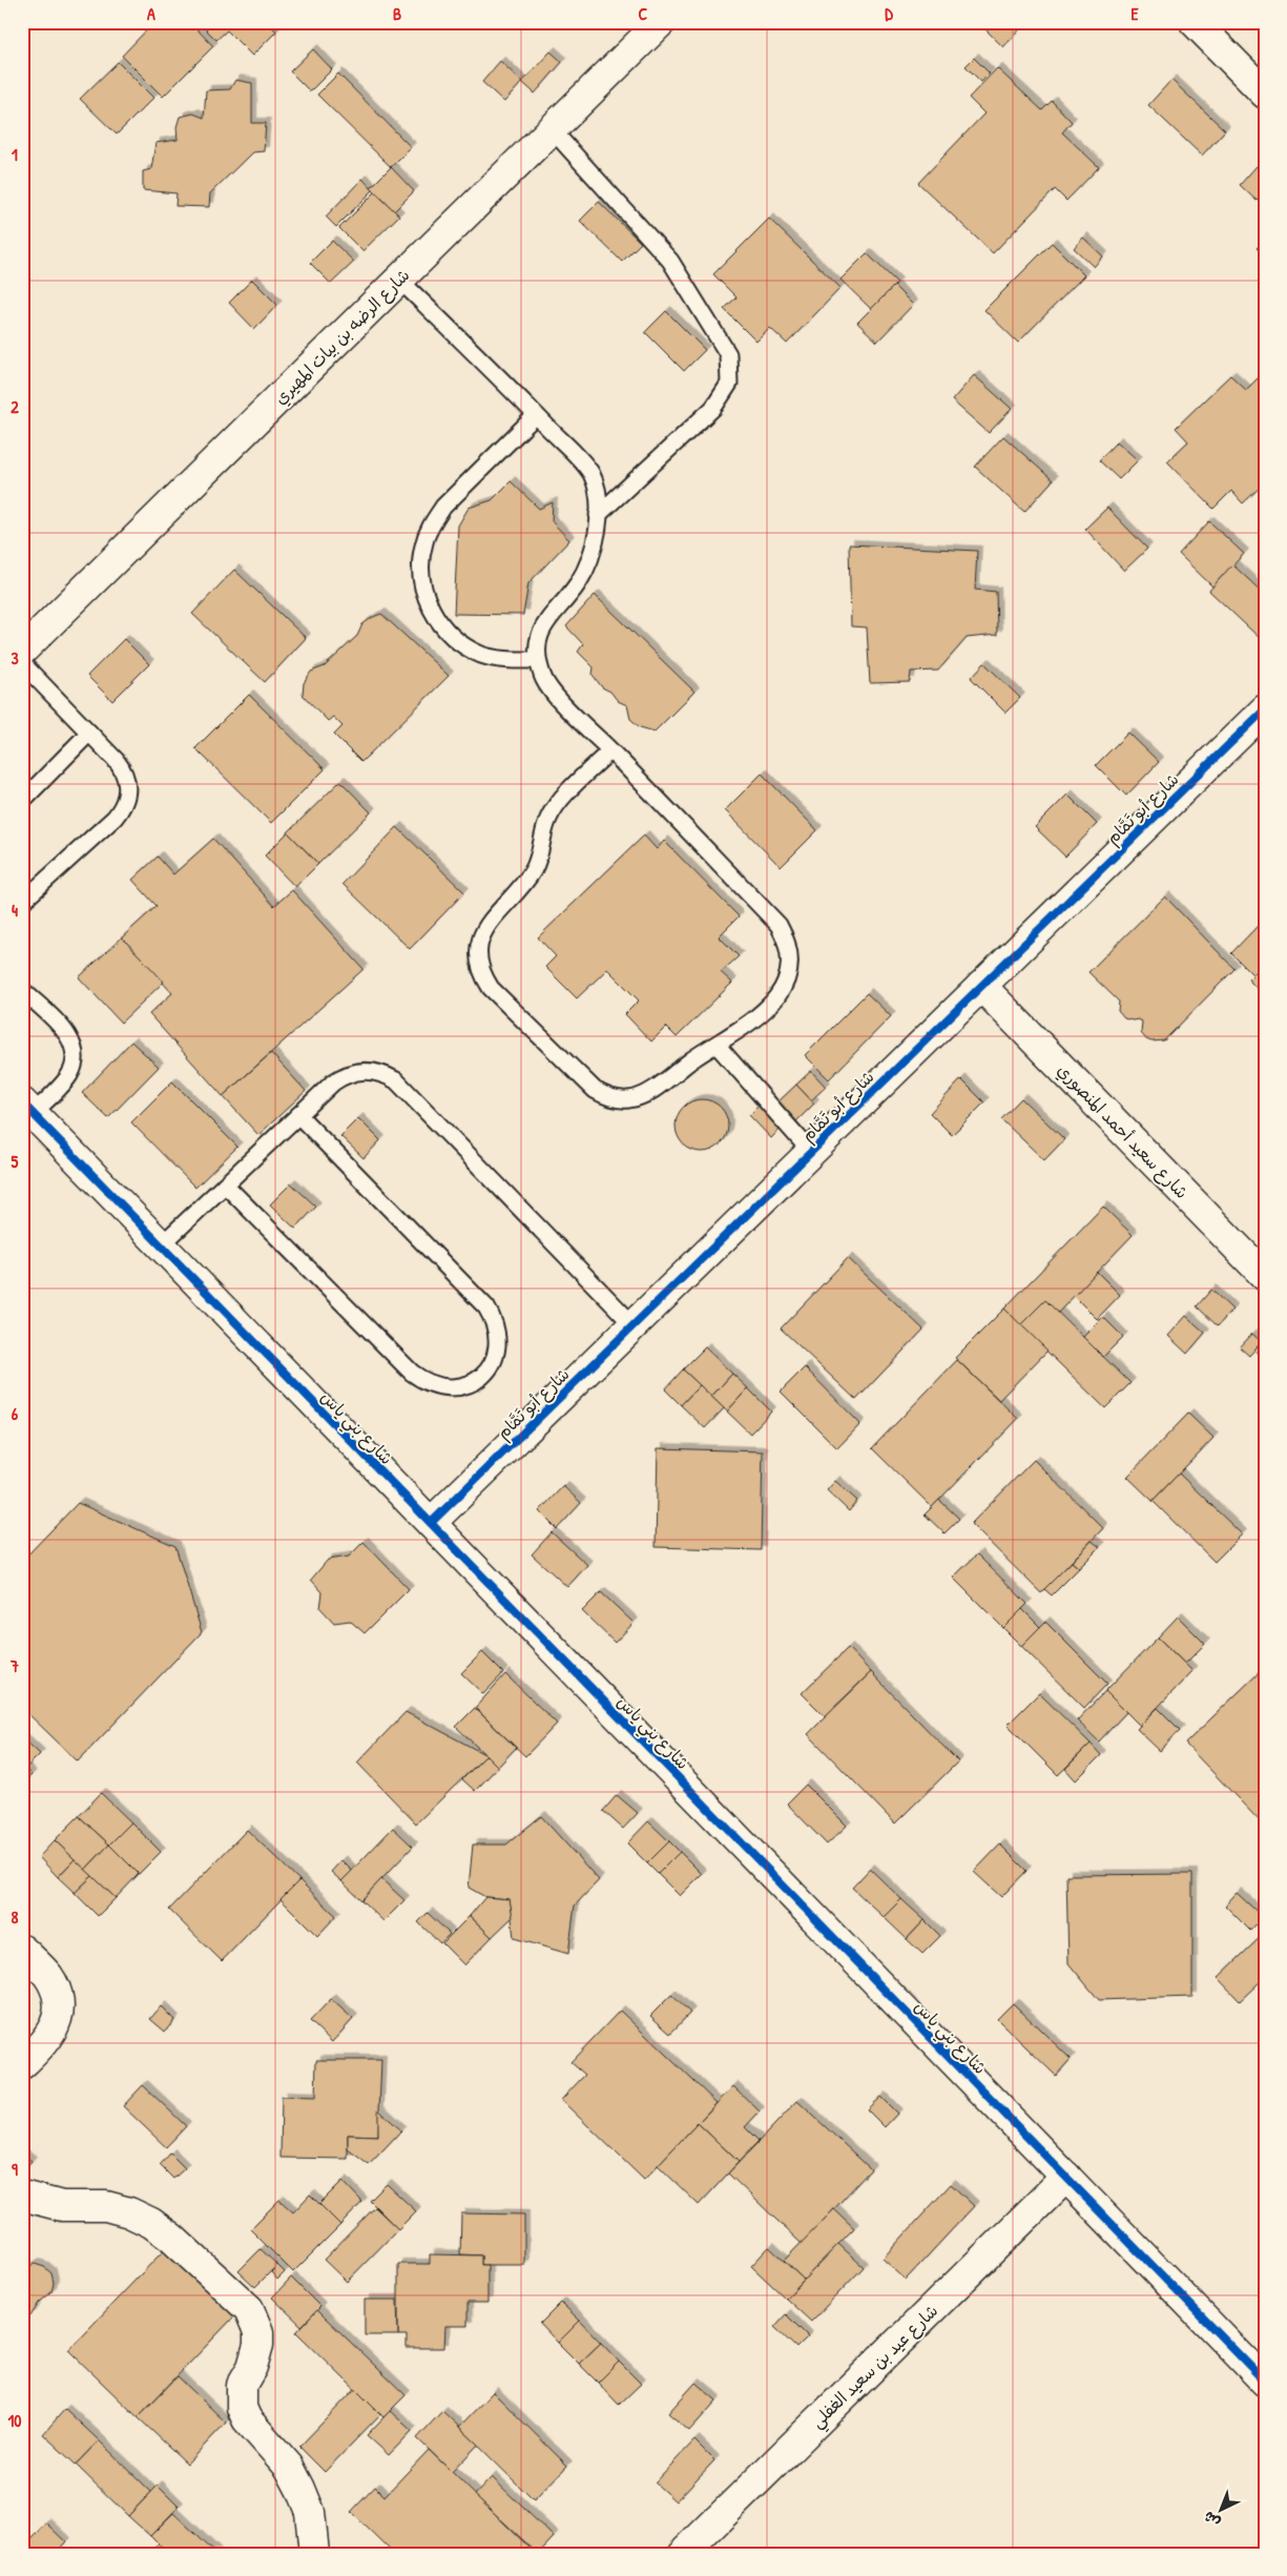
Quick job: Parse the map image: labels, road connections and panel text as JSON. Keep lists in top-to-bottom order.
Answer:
{
  "streets": {
    "street": [
      "شارع الرضه بن بيات المهيري",
      "شارع أبو تَمَّام",
      "شارع سعيد أحمد المنصوري",
      "شارع بني ياس",
      "شارع عيد بن سعيد الغفلي"
    ]
  },
  "crossings": [
    ["شارع أبو تَمَّام", "شارع سعيد أحمد المنصوري"],
    ["شارع أبو تَمَّام", "شارع بني ياس"],
    ["شارع بني ياس", "شارع عيد بن سعيد الغفلي"]
  ],
  "north": "bottom left",
  "grid": {
    "columns": [
      "A",
      "B",
      "C",
      "D",
      "E"
    ],
    "rows": [
      "1",
      "2",
      "3",
      "4",
      "5",
      "6",
      "7",
      "8",
      "9",
      "10"
    ]
  }
}
